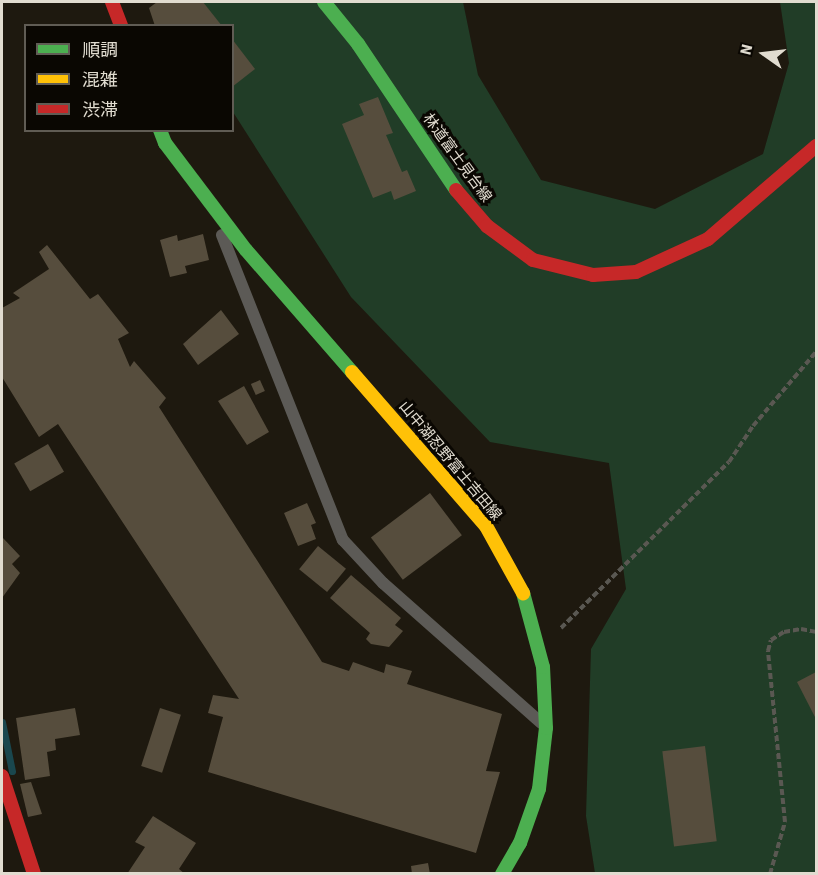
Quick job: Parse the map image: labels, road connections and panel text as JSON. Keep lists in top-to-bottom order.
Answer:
{
  "streets": {
    "main road": ["林道富士見台線", "山中湖忍野富士吉田線"]
  },
  "legend": ["順調", "混雑", "渋滞"],
  "north": "left"
}
